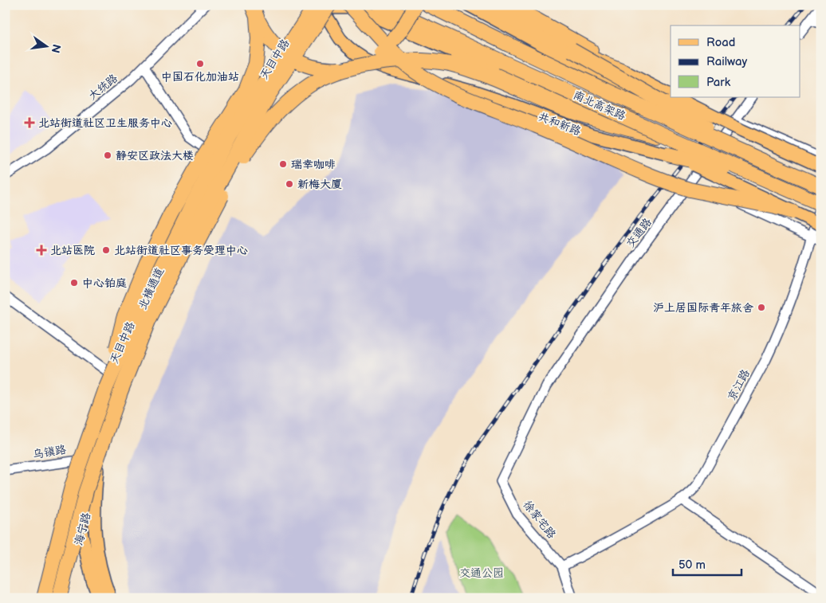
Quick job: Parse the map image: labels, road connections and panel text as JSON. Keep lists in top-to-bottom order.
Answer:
{
  "streets": {
    "highway": ["南北高架路", "北横通道"],
    "main road": ["天目中路", "共和新路", "海宁路"],
    "street": [
      "大统路",
      "交通路",
      "京江路",
      "乌镇路",
      "徐家宅路"
    ]
  },
  "crossings": [
    ["天目中路", "共和新路"],
    ["天目中路", "北横通道"],
    ["天目中路", "乌镇路"],
    ["天目中路", "海宁路"],
    ["共和新路", "北横通道"],
    ["交通路", "徐家宅路"],
    ["京江路", "徐家宅路"],
    ["乌镇路", "海宁路"]
  ],
  "parks": ["交通公园"],
  "places": {
    "other": [
      "中国石化加油站",
      "静安区政法大楼",
      "瑞幸咖啡",
      "新梅大廈",
      "北站街道社区事务受理中心",
      "中心铂庭",
      "沪上居国际青年旅舍"
    ],
    "health": ["北站街道社区卫生服务中心", "北站医院"]
  },
  "legend": ["Road", "Railway", "Park"],
  "scale_bar": "50 m",
  "north": "right"
}
